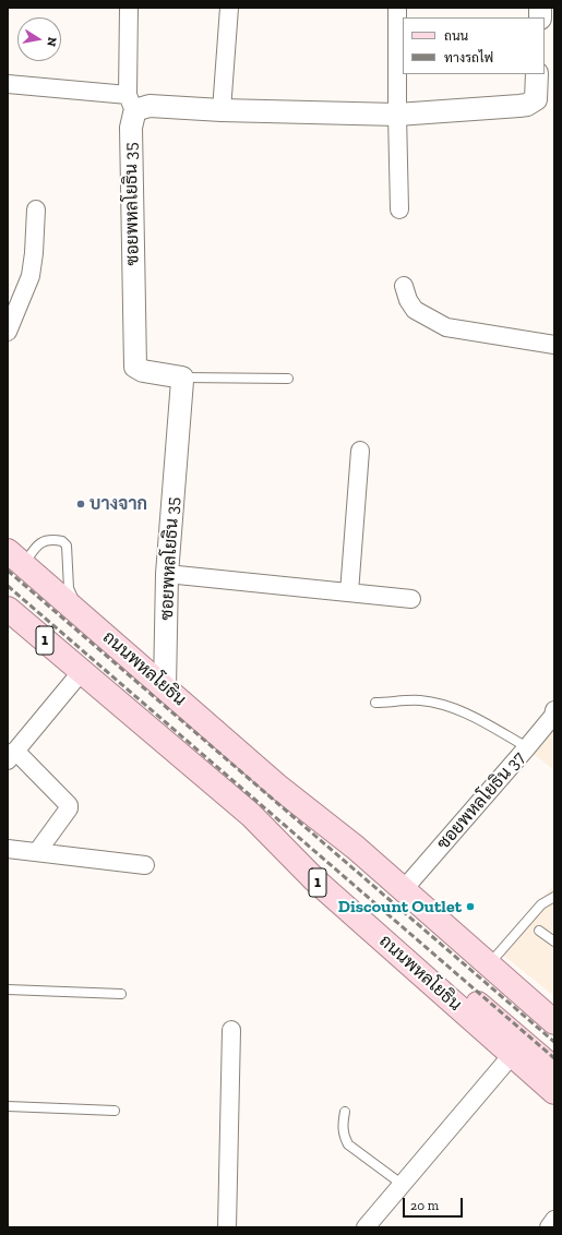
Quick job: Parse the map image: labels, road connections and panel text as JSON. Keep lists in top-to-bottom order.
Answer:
{
  "streets": {
    "main road": ["1", "ถนนพหลโยธิน"],
    "street": ["ซอยพหลโยธิน 35", "ซอยพหลโยธิน 37"]
  },
  "crossings": [
    ["ซอยพหลโยธิน 35", "ถนนพหลโยธิน"],
    ["ถนนพหลโยธิน", "ซอยพหลโยธิน 37"]
  ],
  "places": ["บางจาก", "Discount Outlet"],
  "legend": ["ถนน", "ทางรถไฟ"],
  "scale_bar": "20 m",
  "north": "right"
}
